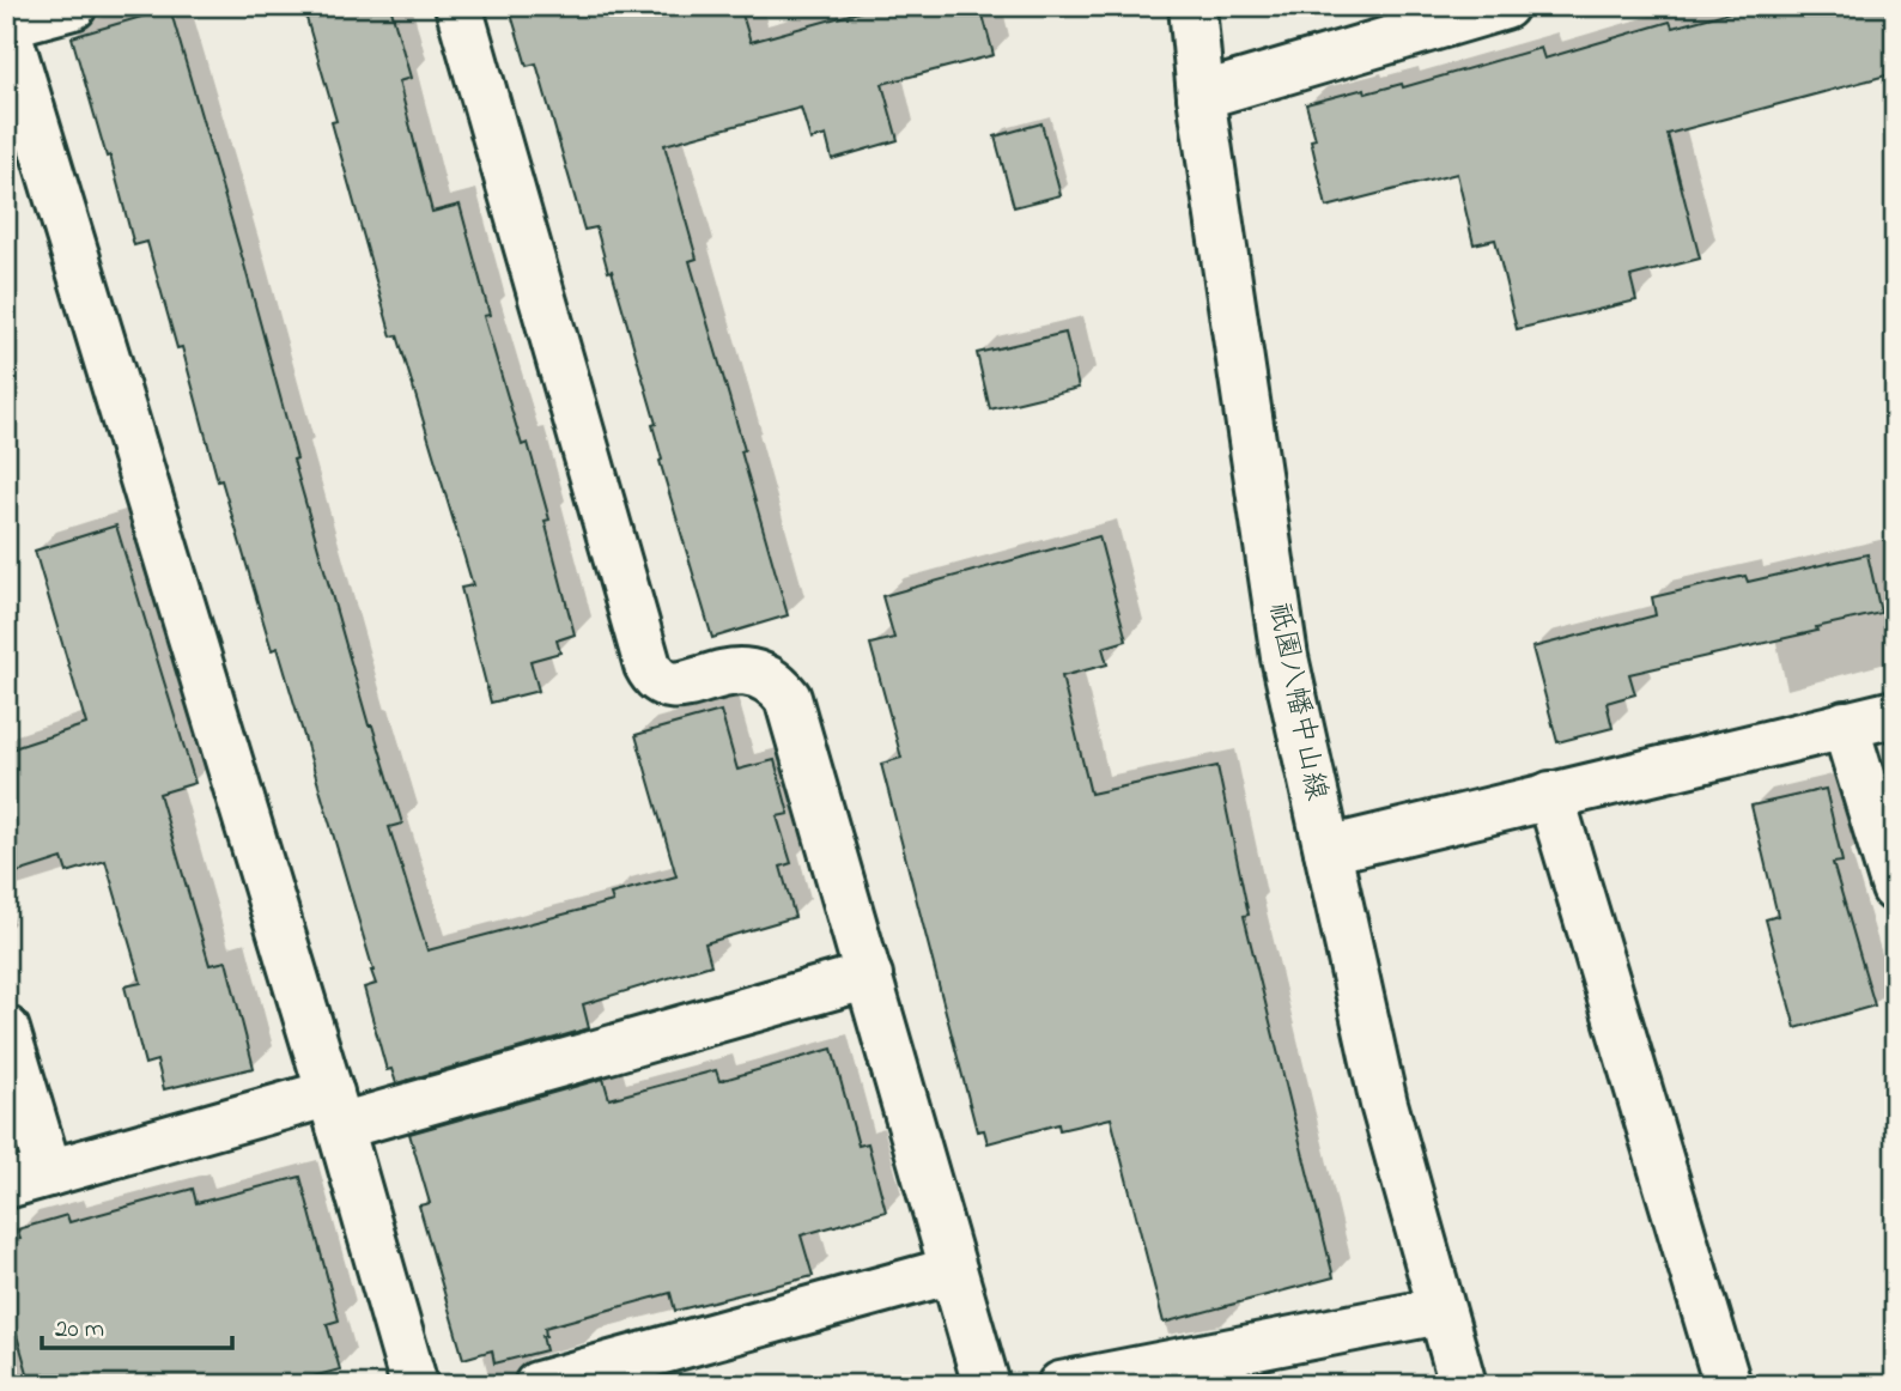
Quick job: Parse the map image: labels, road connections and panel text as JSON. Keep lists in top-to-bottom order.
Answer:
{
  "streets": {
    "street": ["祇園八幡中山線"]
  },
  "scale_bar": "20 m"
}
